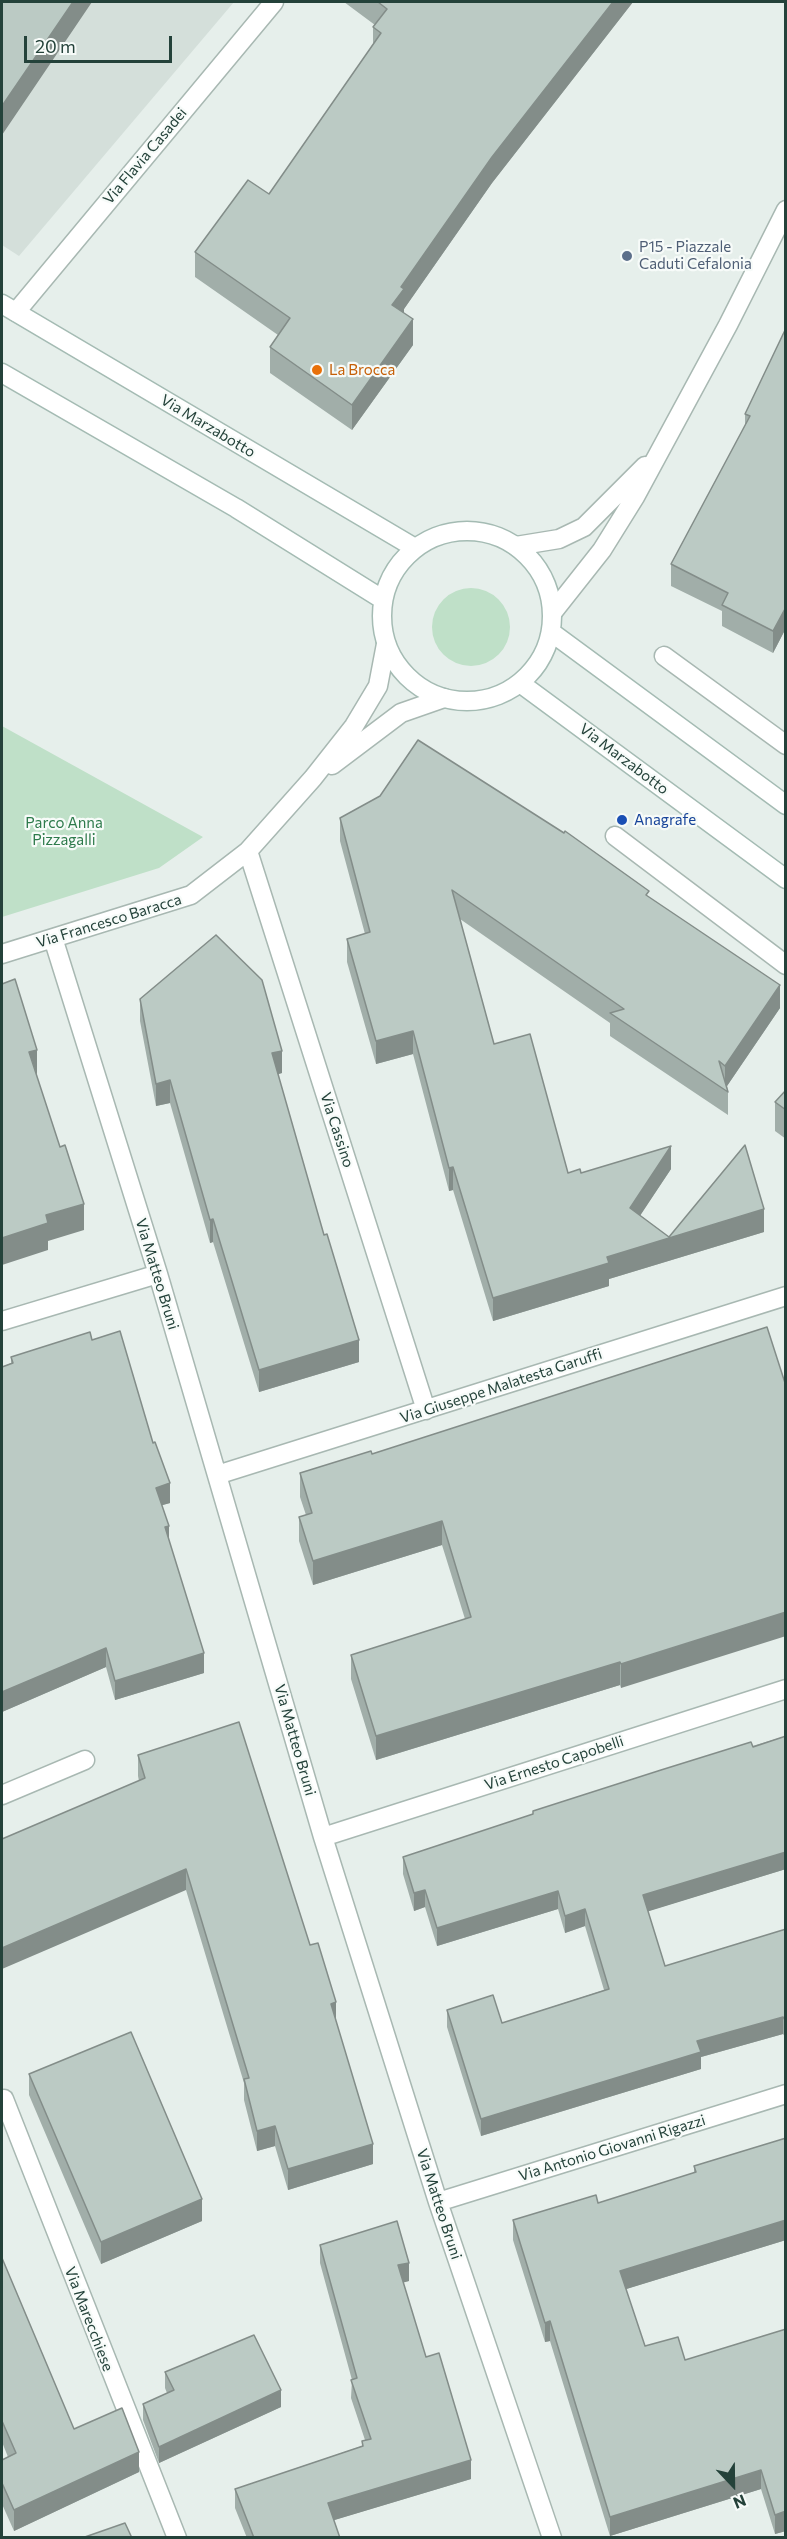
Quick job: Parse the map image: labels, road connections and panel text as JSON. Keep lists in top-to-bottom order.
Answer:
{
  "streets": {
    "street": [
      "Via Flavia Casadei",
      "Via Marzabotto",
      "Via Francesco Baracca",
      "Via Cassino",
      "Via Matteo Bruni",
      "Via Giuseppe Malatesta Garuffi",
      "Via Ernesto Capobelli",
      "Via Antonio Giovanni Rigazzi",
      "Via Marecchiese"
    ]
  },
  "crossings": [
    ["Via Flavia Casadei", "Via Marzabotto"],
    ["Via Marzabotto", "Via Francesco Baracca"],
    ["Via Francesco Baracca", "Via Cassino"],
    ["Via Francesco Baracca", "Via Matteo Bruni"],
    ["Via Cassino", "Via Giuseppe Malatesta Garuffi"],
    ["Via Matteo Bruni", "Via Giuseppe Malatesta Garuffi"],
    ["Via Matteo Bruni", "Via Ernesto Capobelli"],
    ["Via Matteo Bruni", "Via Antonio Giovanni Rigazzi"]
  ],
  "parks": ["Parco Anna Pizzagalli"],
  "places": ["P15 - Piazzale Caduti Cefalonia", "La Brocca", "Anagrafe"],
  "scale_bar": "20 m",
  "north": "bottom"
}
